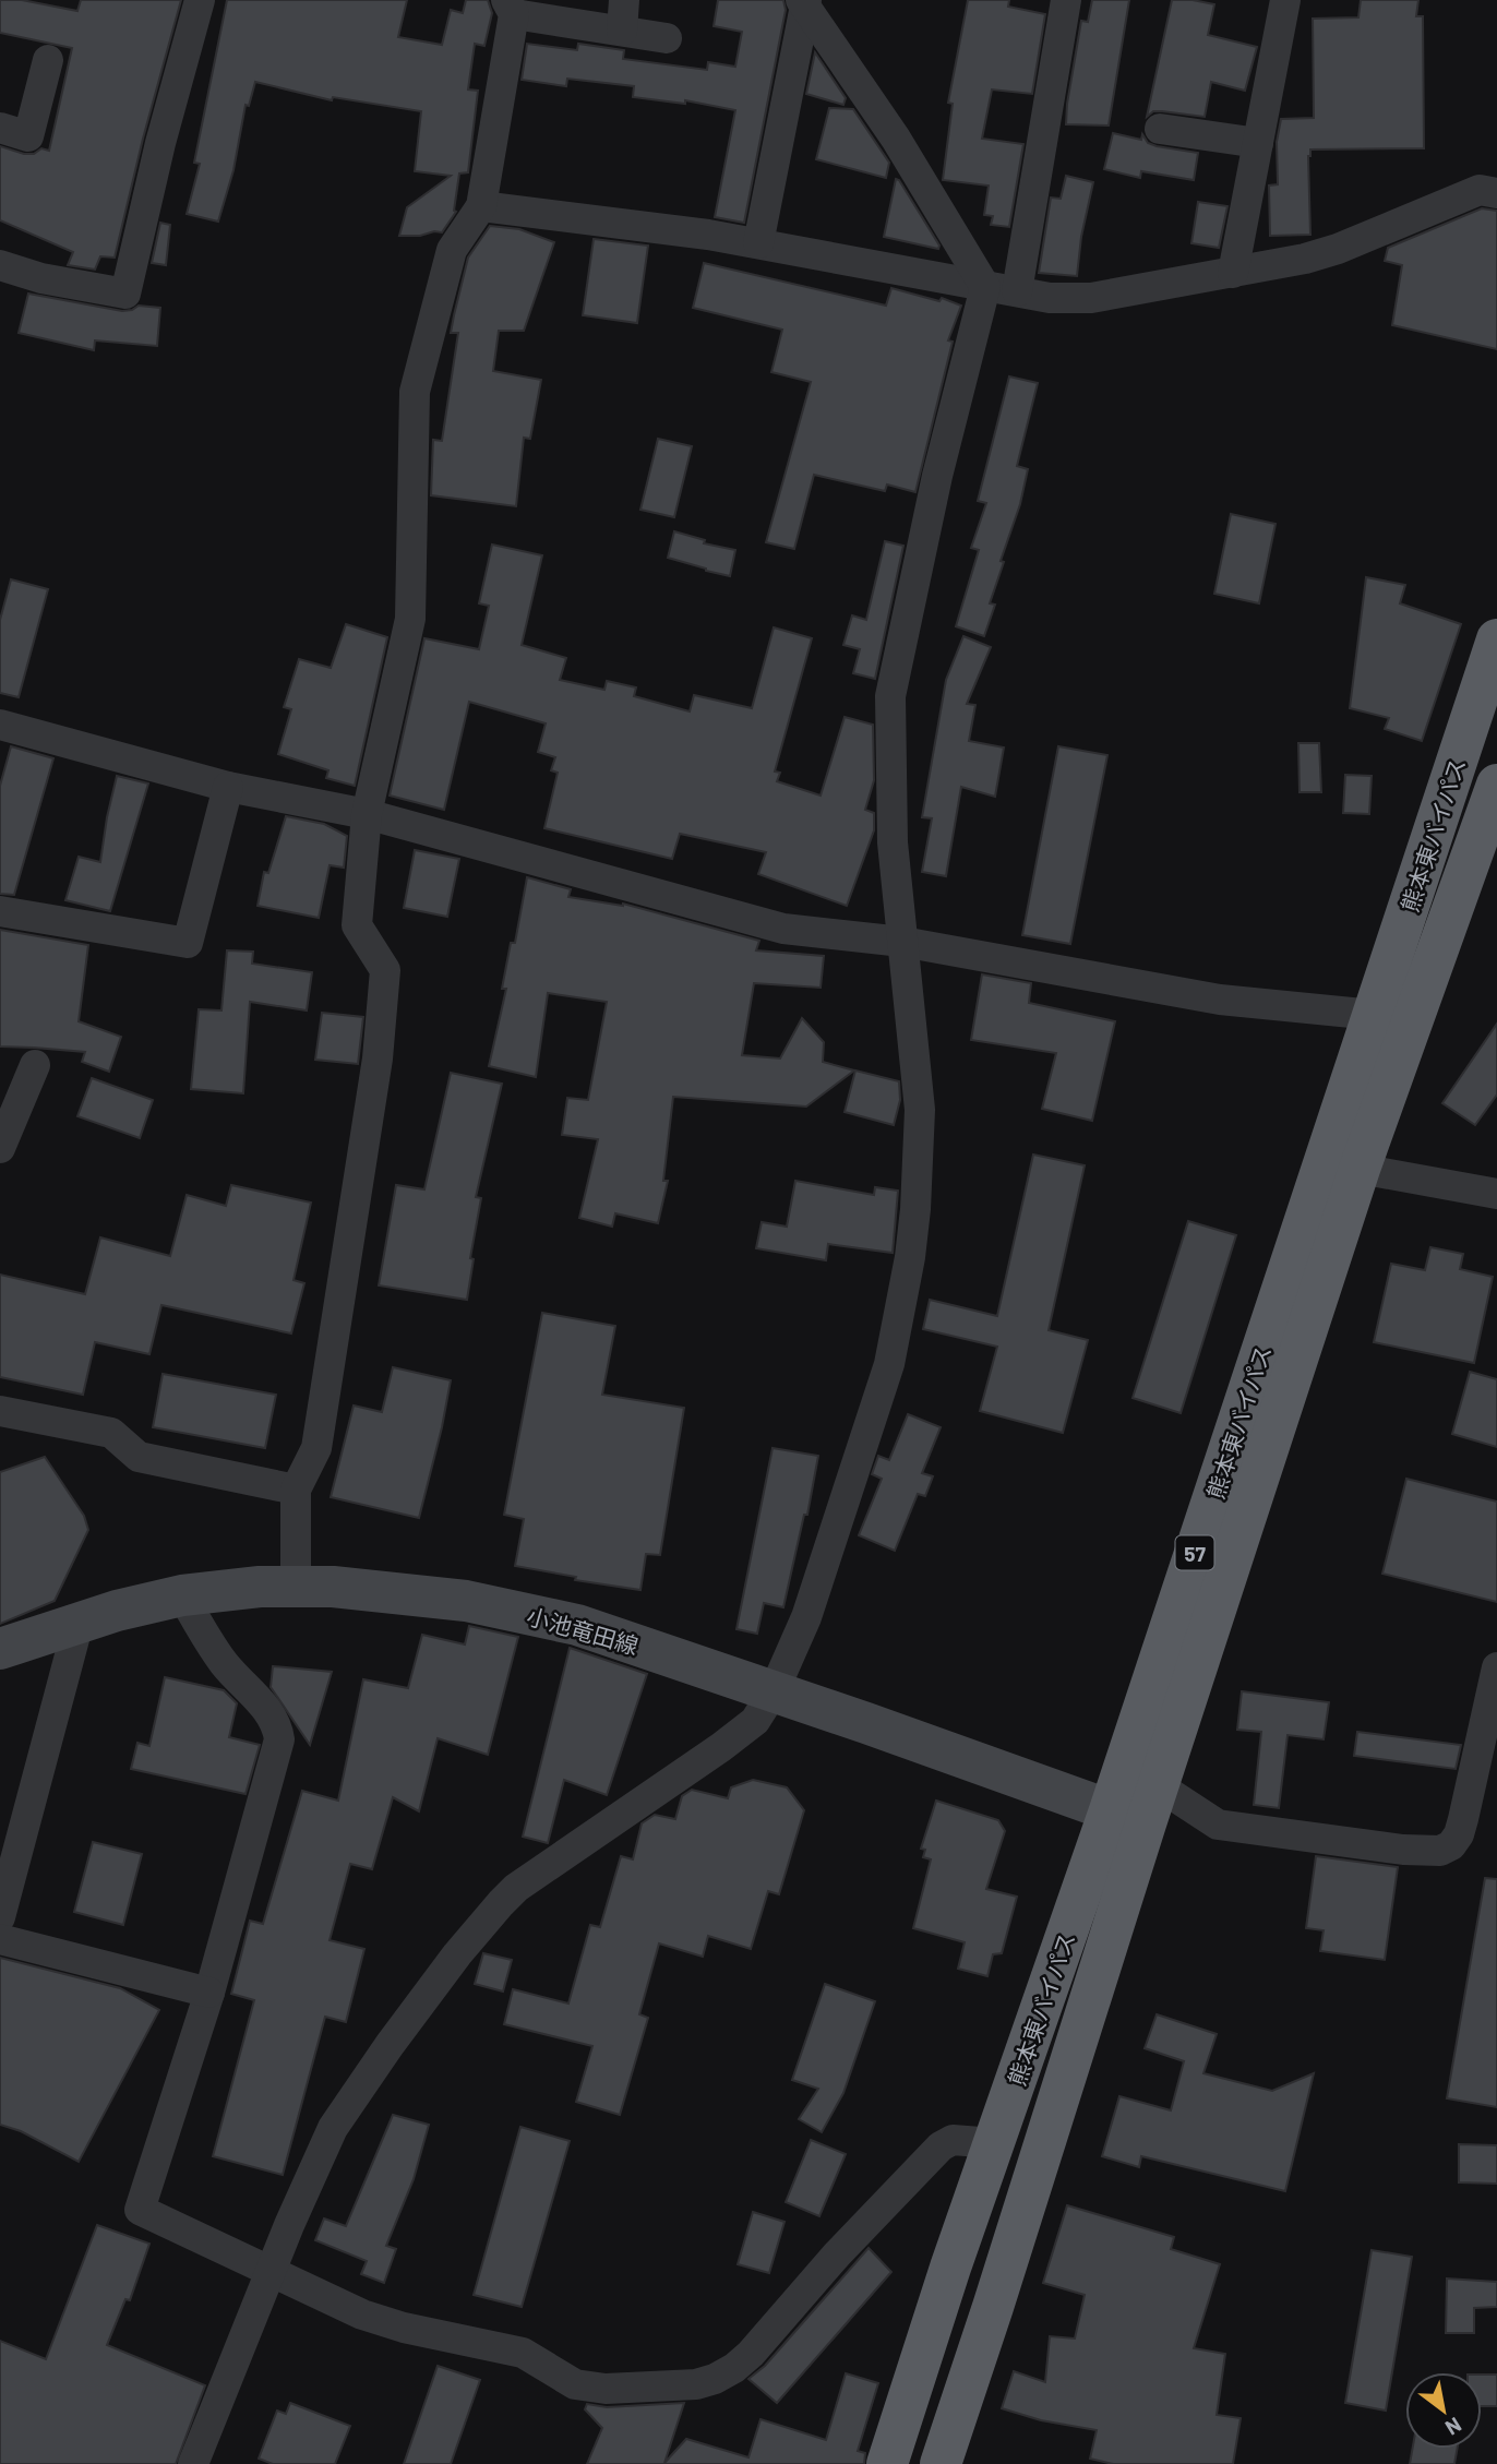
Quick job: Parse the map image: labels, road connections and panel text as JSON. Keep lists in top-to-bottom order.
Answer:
{
  "streets": {
    "highway": ["熊本東バイパス", "57"],
    "main road": ["小池竜田線"]
  },
  "crossings": [
    ["熊本東バイパス", "小池竜田線"]
  ],
  "north": "bottom right"
}
